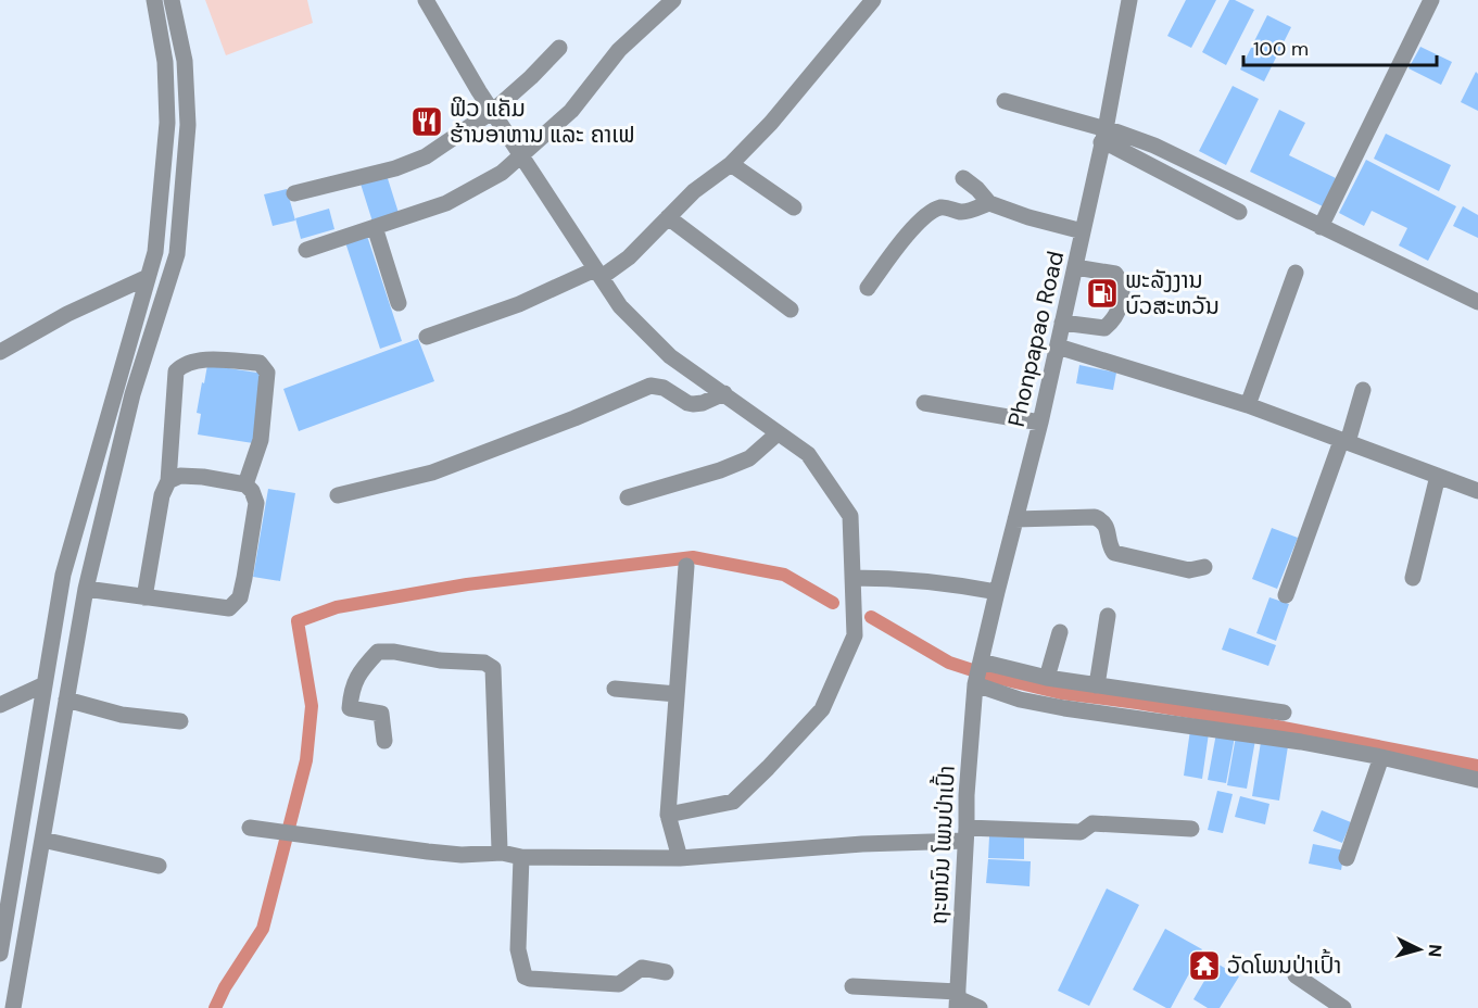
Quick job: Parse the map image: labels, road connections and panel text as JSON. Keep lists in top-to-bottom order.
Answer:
{
  "streets": {
    "street": ["Phonpapao Road", "ຖະຫນົນ ໂພນປ່າເປົ້າ"]
  },
  "crossings": [
    ["Phonpapao Road", "ຖະຫນົນ ໂພນປ່າເປົ້າ"]
  ],
  "places": {
    "restaurant": ["ຟິວ ແຄັມ ຮ້ານອາຫານ ແລະ ຄາເຟ"],
    "fuel station": ["ພະລັງງານ ບົວສະຫວັນ"],
    "temple": ["ວັດໂພນປ່າເປົ້າ"]
  },
  "scale_bar": "100 m",
  "north": "right"
}
